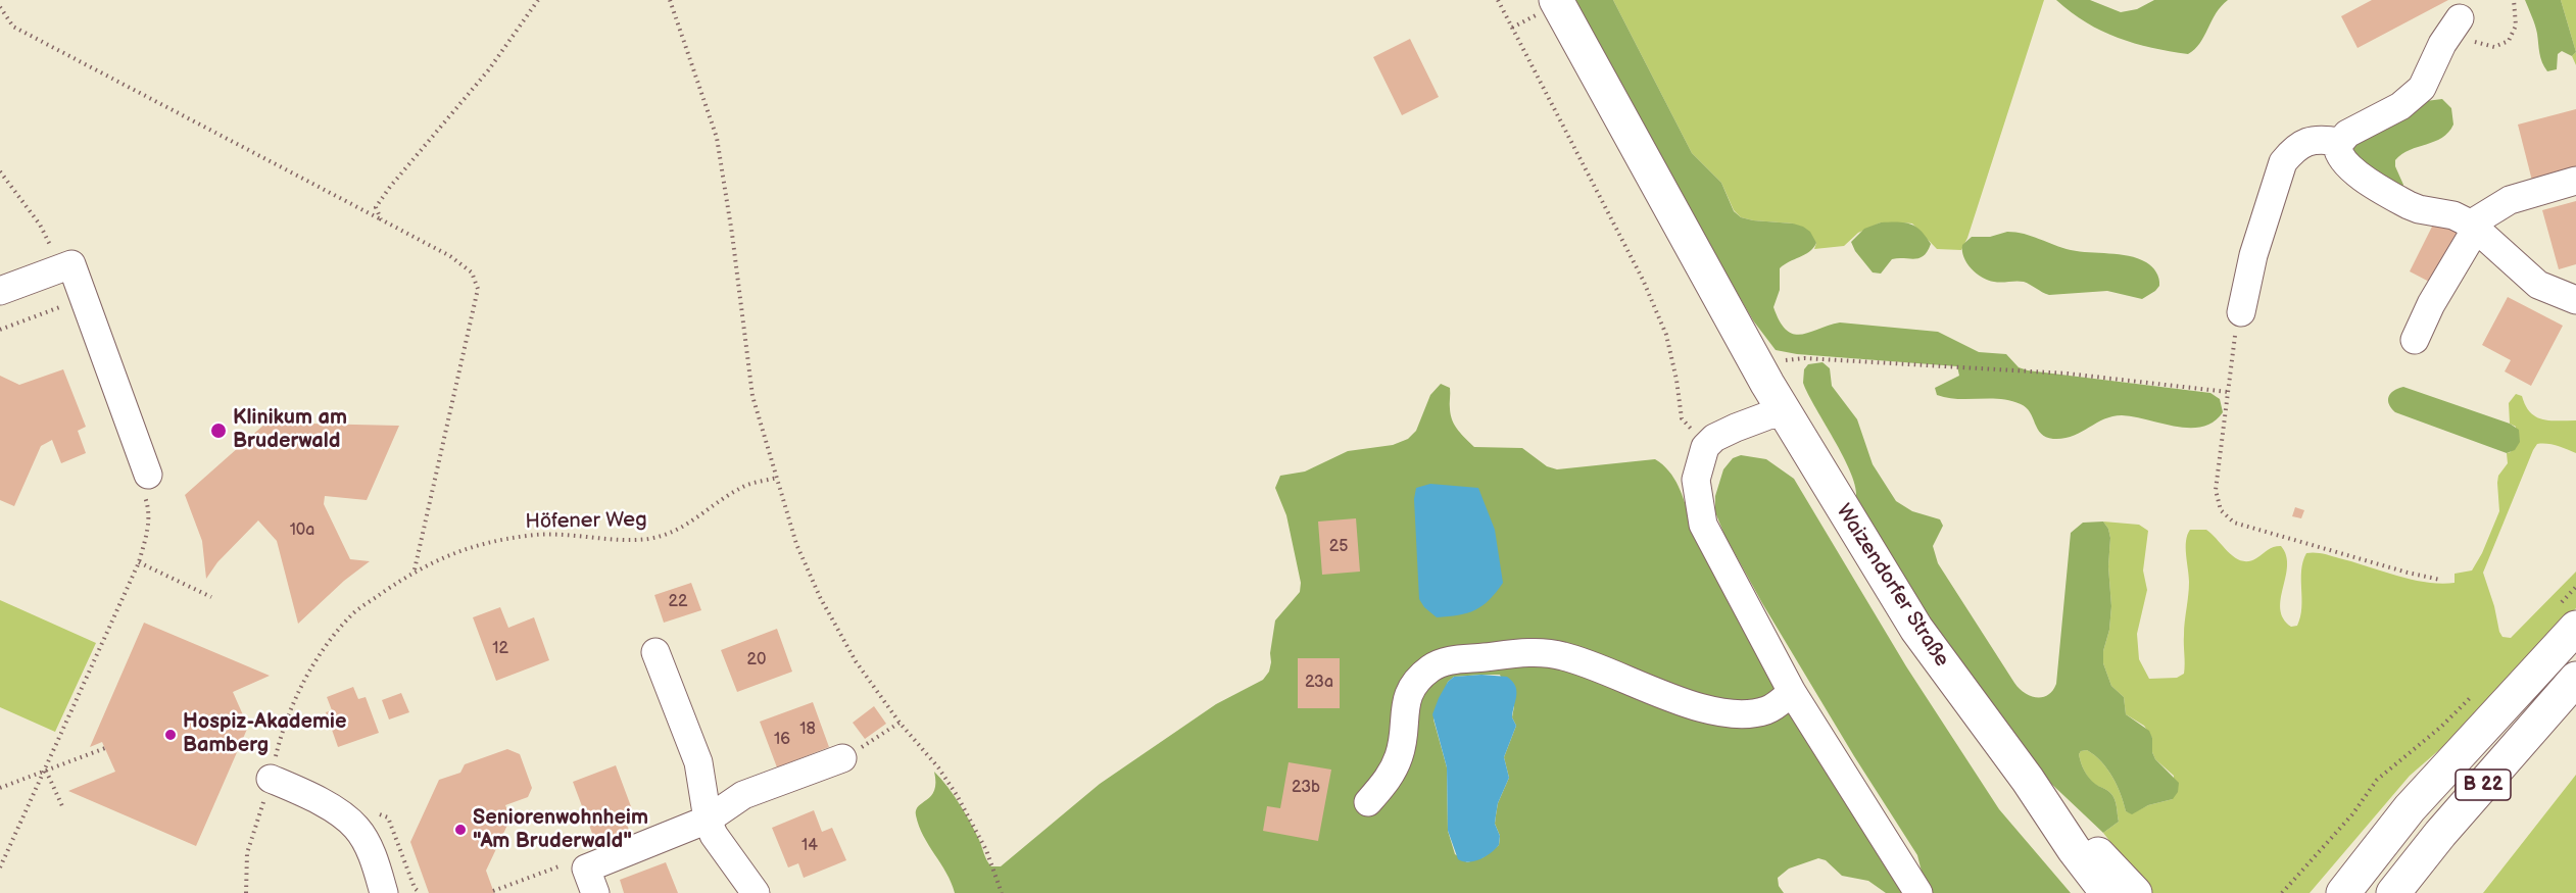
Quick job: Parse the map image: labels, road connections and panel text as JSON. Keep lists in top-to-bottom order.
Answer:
{
  "streets": {
    "main road": ["Waizendorfer Straße", "B 22"],
    "path": ["Höfener Weg"]
  },
  "places": ["Klinikum am Bruderwald", "Hospiz-Akademie Bamberg", "Seniorenwohnheim \"Am Bruderwald\""],
  "house_numbers": [
    "10a",
    "25",
    "22",
    "12",
    "20",
    "23a",
    "18",
    "16",
    "23b",
    "14"
  ]
}
